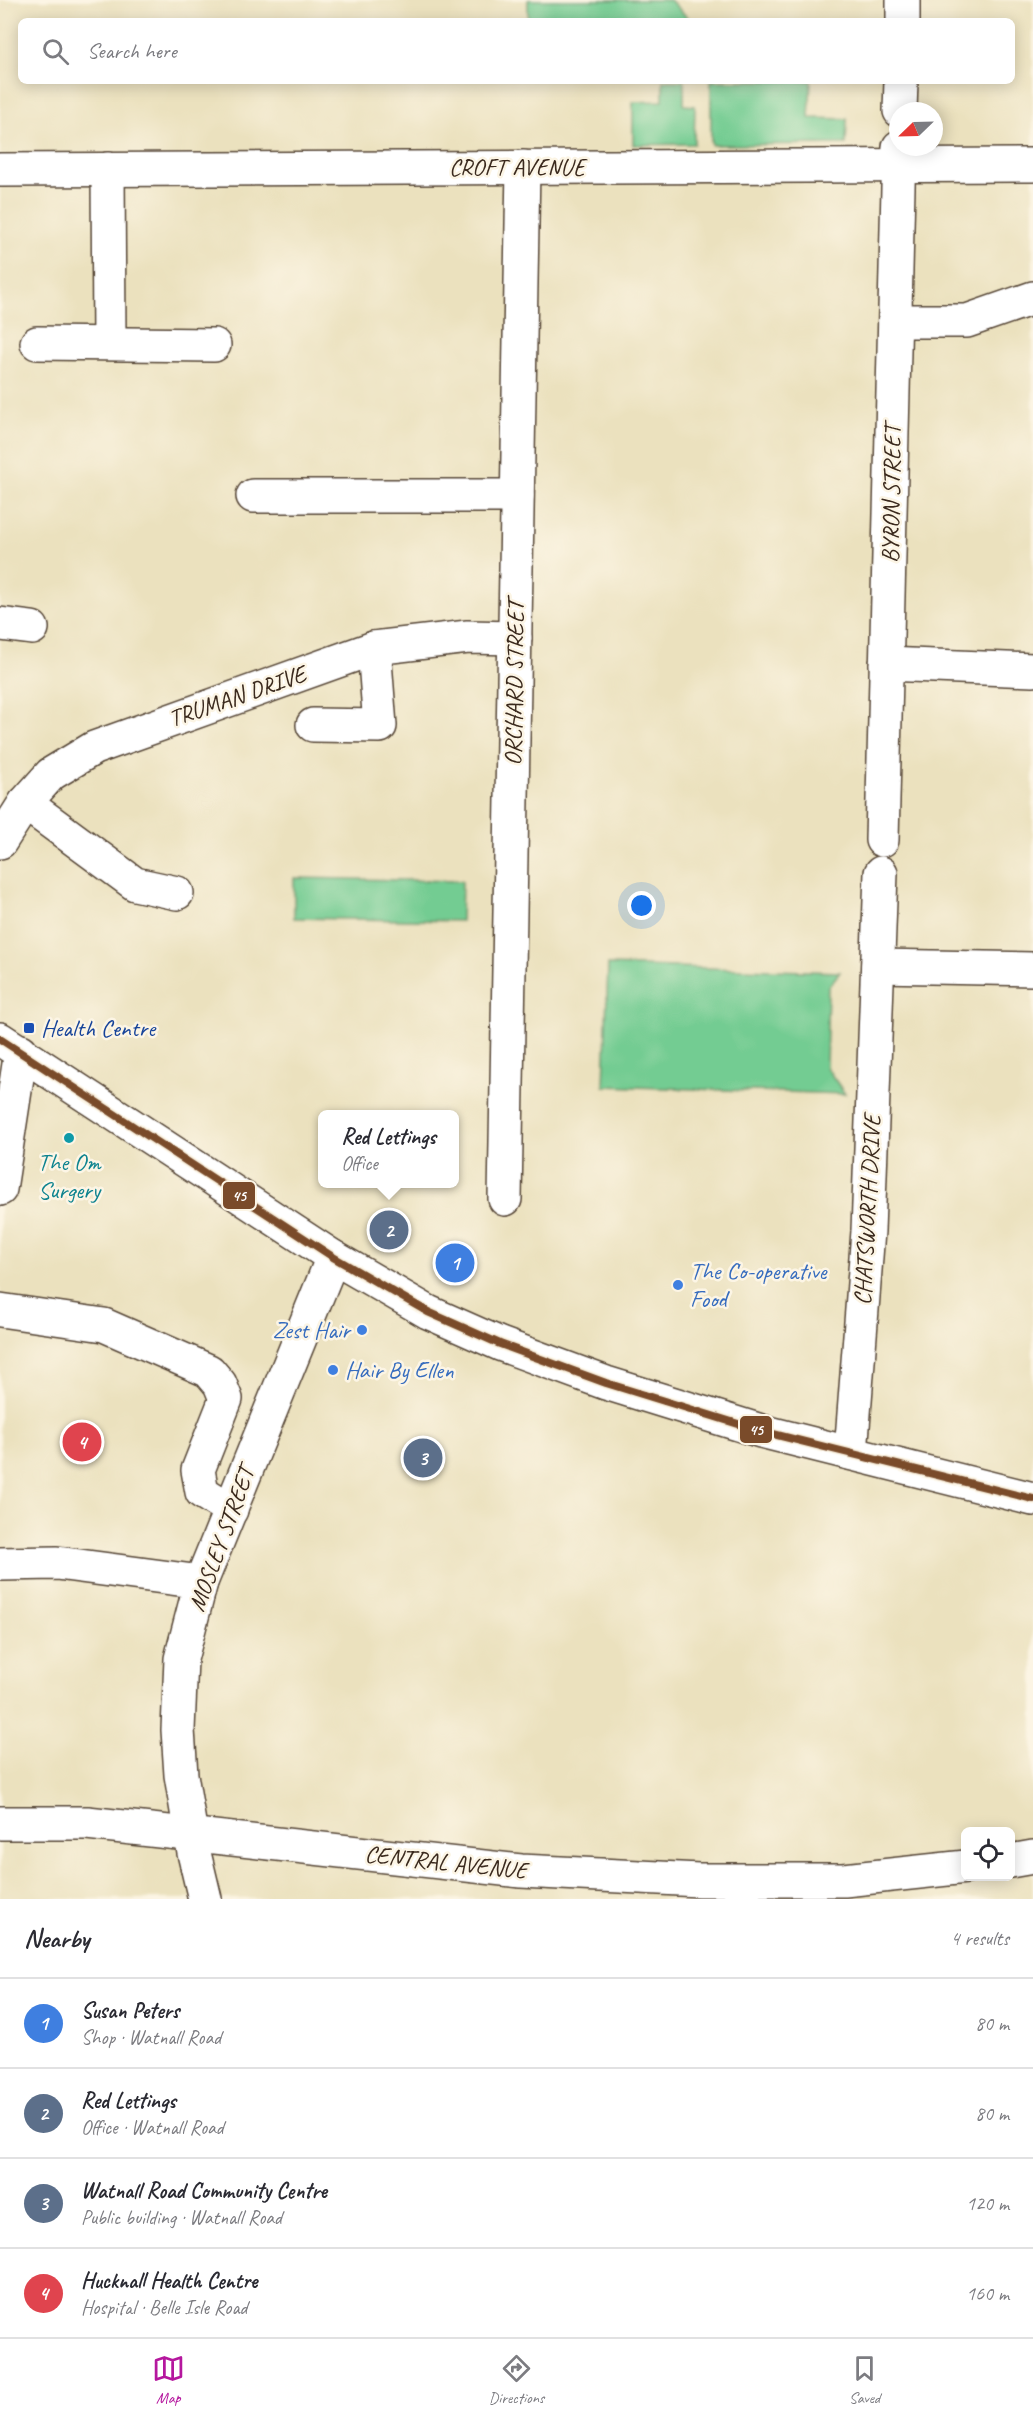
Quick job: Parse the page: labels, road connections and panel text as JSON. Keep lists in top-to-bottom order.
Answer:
{
  "streets": {
    "street": [
      "CROFT AVENUE",
      "BYRON STREET",
      "ORCHARD STREET",
      "TRUMAN DRIVE",
      "CHATSWORTH DRIVE",
      "MOSLEY STREET",
      "CENTRAL AVENUE"
    ]
  },
  "crossings": [
    ["CROFT AVENUE", "BYRON STREET"],
    ["CROFT AVENUE", "ORCHARD STREET"],
    ["ORCHARD STREET", "TRUMAN DRIVE"],
    ["MOSLEY STREET", "CENTRAL AVENUE"]
  ],
  "places": {
    "transit": ["Health Centre"],
    "other": [
      "The Om Surgery",
      "The Co-operative Food",
      "Zest Hair",
      "Hair By Ellen"
    ]
  },
  "lines": ["transit line 45"],
  "north": "bottom left",
  "page": {
    "search": "Search here",
    "popup": ["Red Lettings", "Office"],
    "pins": [
      "2",
      "1",
      "4",
      "3"
    ],
    "heading": ["Nearby", "4 results"],
    "list": [
      {
        "mark": "1",
        "name": "Susan Peters",
        "note": "Shop · Watnall Road",
        "value": "80 m"
      },
      {
        "mark": "2",
        "name": "Red Lettings",
        "note": "Office · Watnall Road",
        "value": "80 m"
      },
      {
        "mark": "3",
        "name": "Watnall Road Community Centre",
        "note": "Public building · Watnall Road",
        "value": "120 m"
      },
      {
        "mark": "4",
        "name": "Hucknall Health Centre",
        "note": "Hospital · Belle Isle Road",
        "value": "160 m"
      }
    ],
    "nav": ["Map", "Directions", "Saved"]
  }
}
